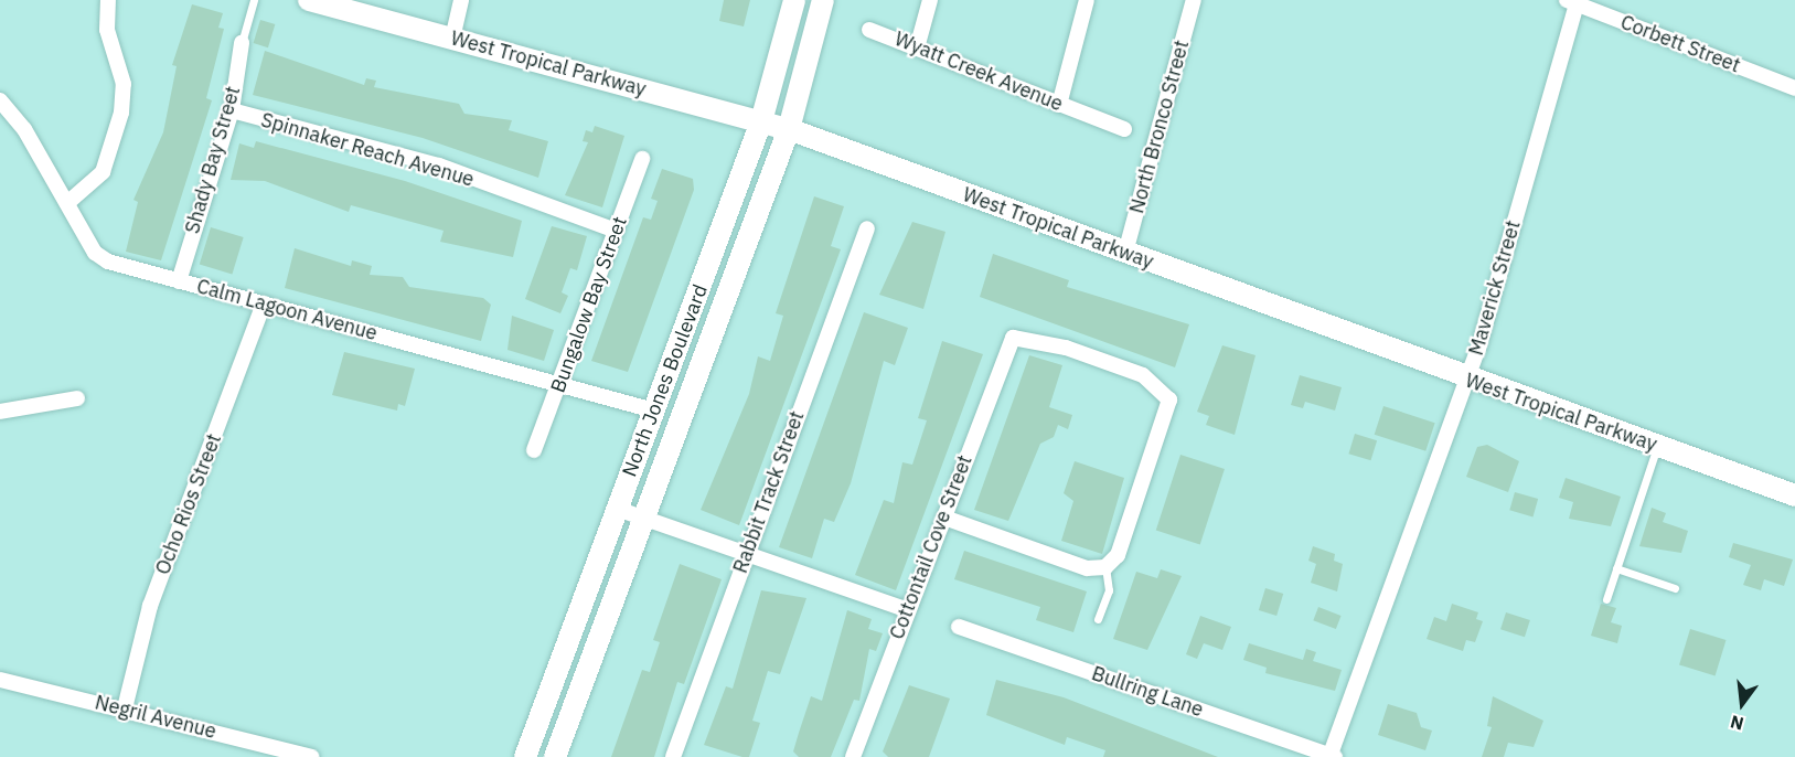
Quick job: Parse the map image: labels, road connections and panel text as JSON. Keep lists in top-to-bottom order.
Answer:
{
  "streets": {
    "main road": ["West Tropical Parkway", "North Jones Boulevard"],
    "street": [
      "Corbett Street",
      "Wyatt Creek Avenue",
      "North Bronco Street",
      "Spinnaker Reach Avenue",
      "Shady Bay Street",
      "Maverick Street",
      "Bungalow Bay Street",
      "Calm Lagoon Avenue",
      "Rabbit Track Street",
      "Ocho Rios Street",
      "Cottontail Cove Street",
      "Bullring Lane",
      "Negril Avenue"
    ]
  },
  "crossings": [
    ["Corbett Street", "Maverick Street"],
    ["West Tropical Parkway", "North Bronco Street"],
    ["West Tropical Parkway", "Maverick Street"],
    ["West Tropical Parkway", "North Jones Boulevard"],
    ["Spinnaker Reach Avenue", "Shady Bay Street"],
    ["Spinnaker Reach Avenue", "Bungalow Bay Street"],
    ["Shady Bay Street", "Calm Lagoon Avenue"],
    ["Maverick Street", "Bullring Lane"],
    ["Bungalow Bay Street", "Calm Lagoon Avenue"],
    ["Calm Lagoon Avenue", "North Jones Boulevard"],
    ["Calm Lagoon Avenue", "Ocho Rios Street"],
    ["Ocho Rios Street", "Negril Avenue"]
  ],
  "north": "bottom"
}
